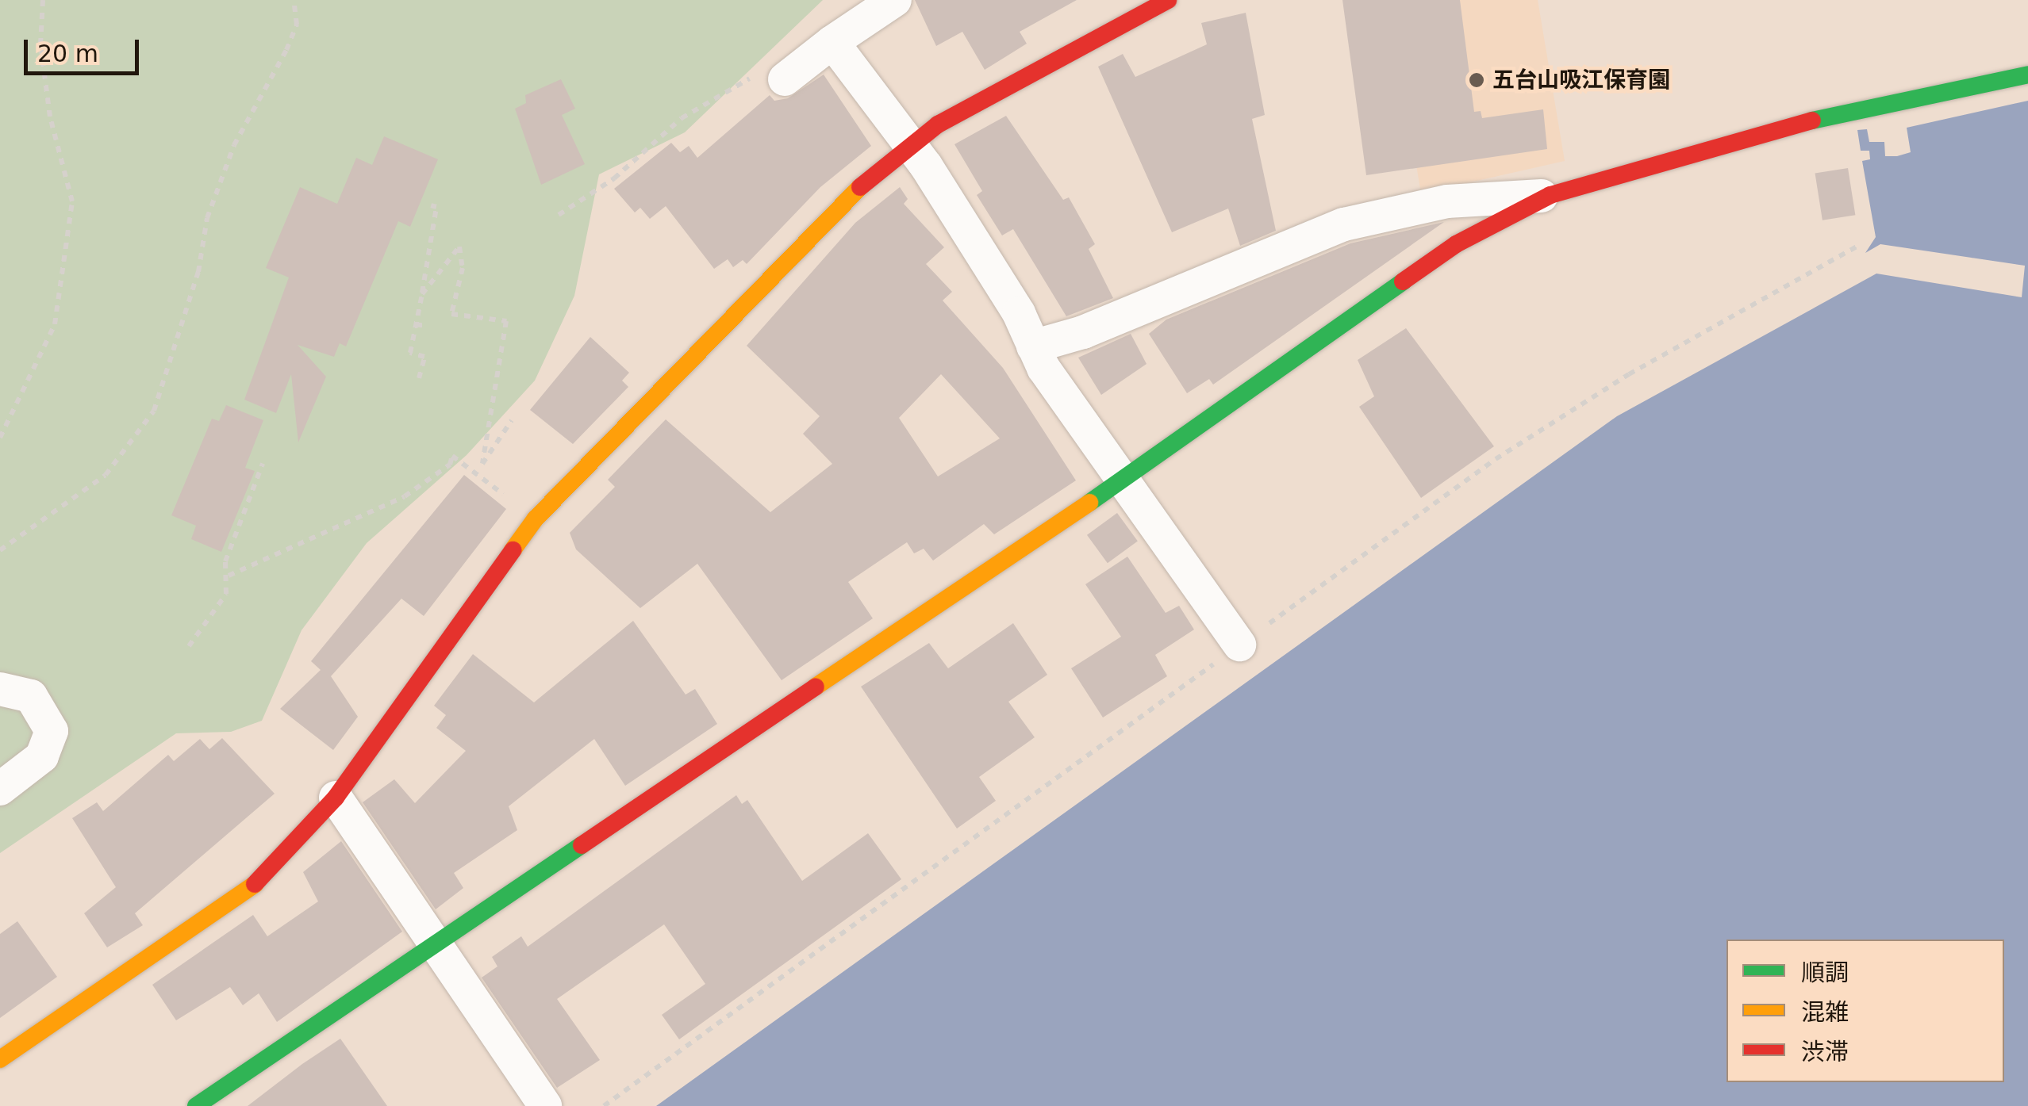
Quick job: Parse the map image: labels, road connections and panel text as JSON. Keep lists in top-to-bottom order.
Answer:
{
  "places": ["五台山吸江保育園"],
  "legend": ["順調", "混雑", "渋滞"],
  "scale_bar": "20 m"
}
